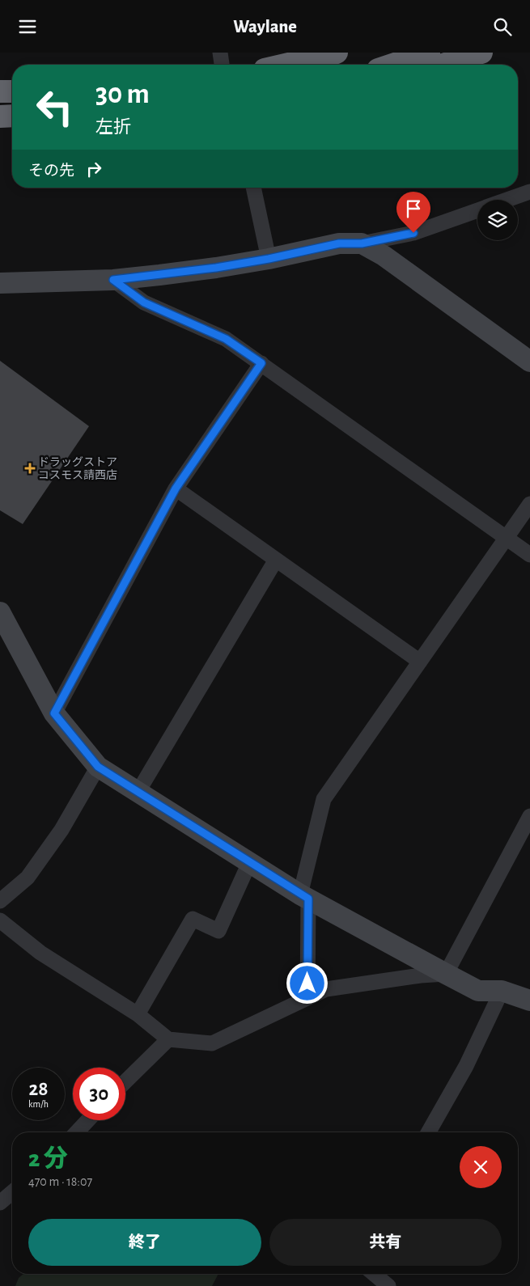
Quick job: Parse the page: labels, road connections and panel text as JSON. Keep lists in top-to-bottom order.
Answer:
{
  "places": {
    "health": ["ドラッグストア コスモス請西店"]
  },
  "page": {
    "header": "Waylane",
    "turn": ["30 m", "左折"],
    "then": "その先",
    "speed": "28 km/h",
    "limit": "30",
    "heading": ["2 分", "470 m · 18:07"],
    "buttons": ["終了", "共有"]
  }
}
